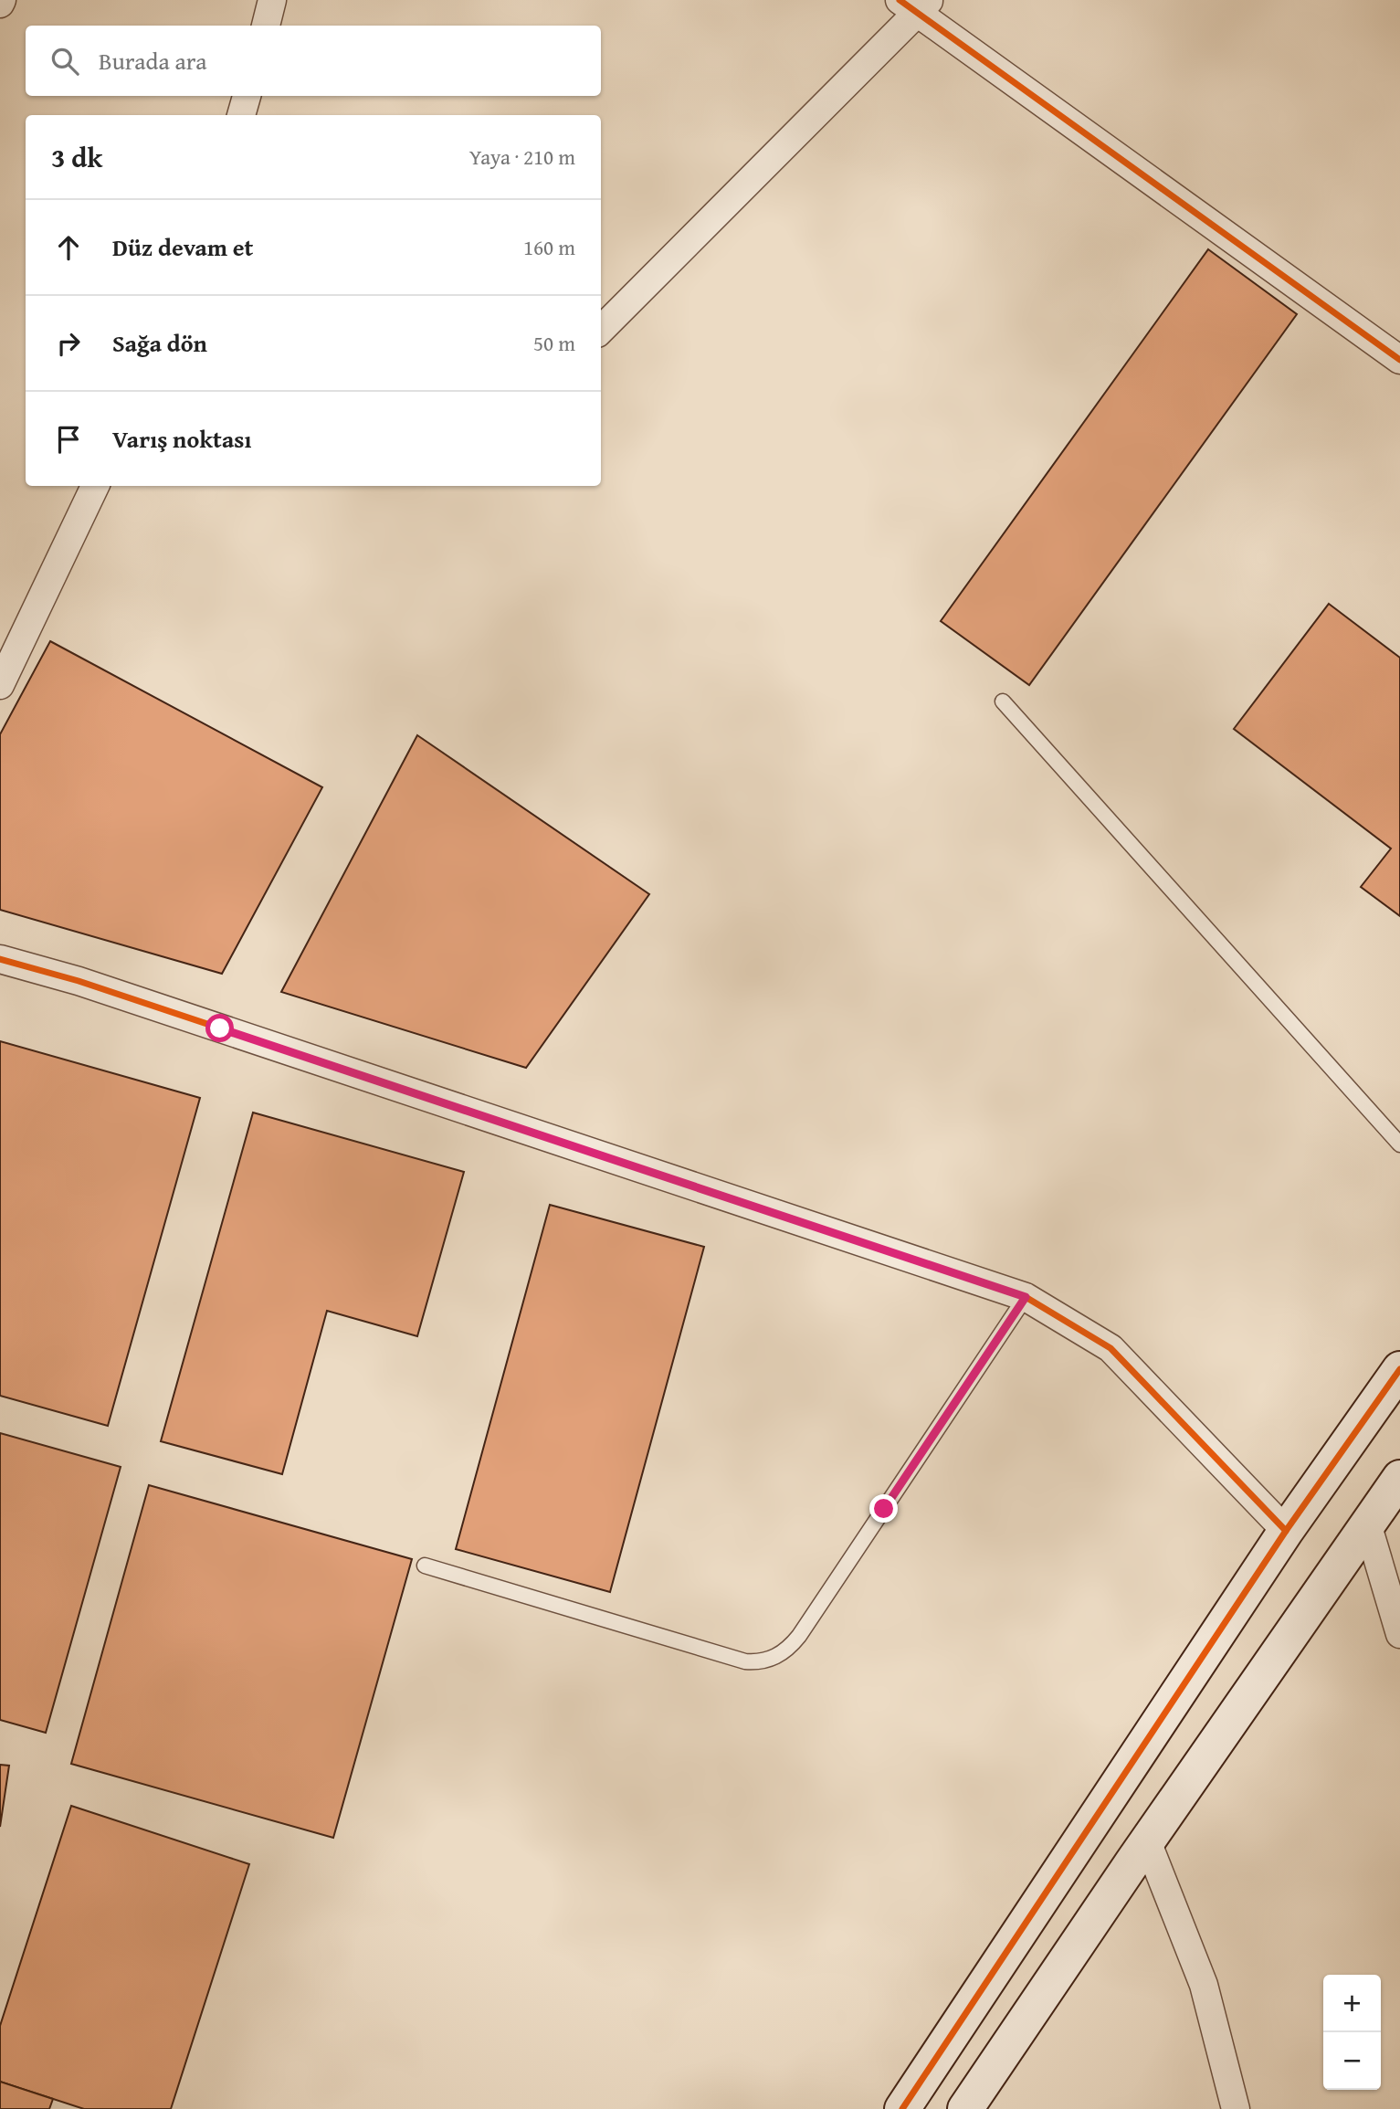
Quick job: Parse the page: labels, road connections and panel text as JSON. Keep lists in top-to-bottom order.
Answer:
{
  "page": {
    "search": "Burada ara",
    "heading": ["3 dk", "Yaya · 210 m"],
    "list": [
      ["Düz devam et", "160 m"],
      ["Sağa dön", "50 m"],
      "Varış noktası"
    ],
    "map_buttons": ["+", "−"]
  }
}
